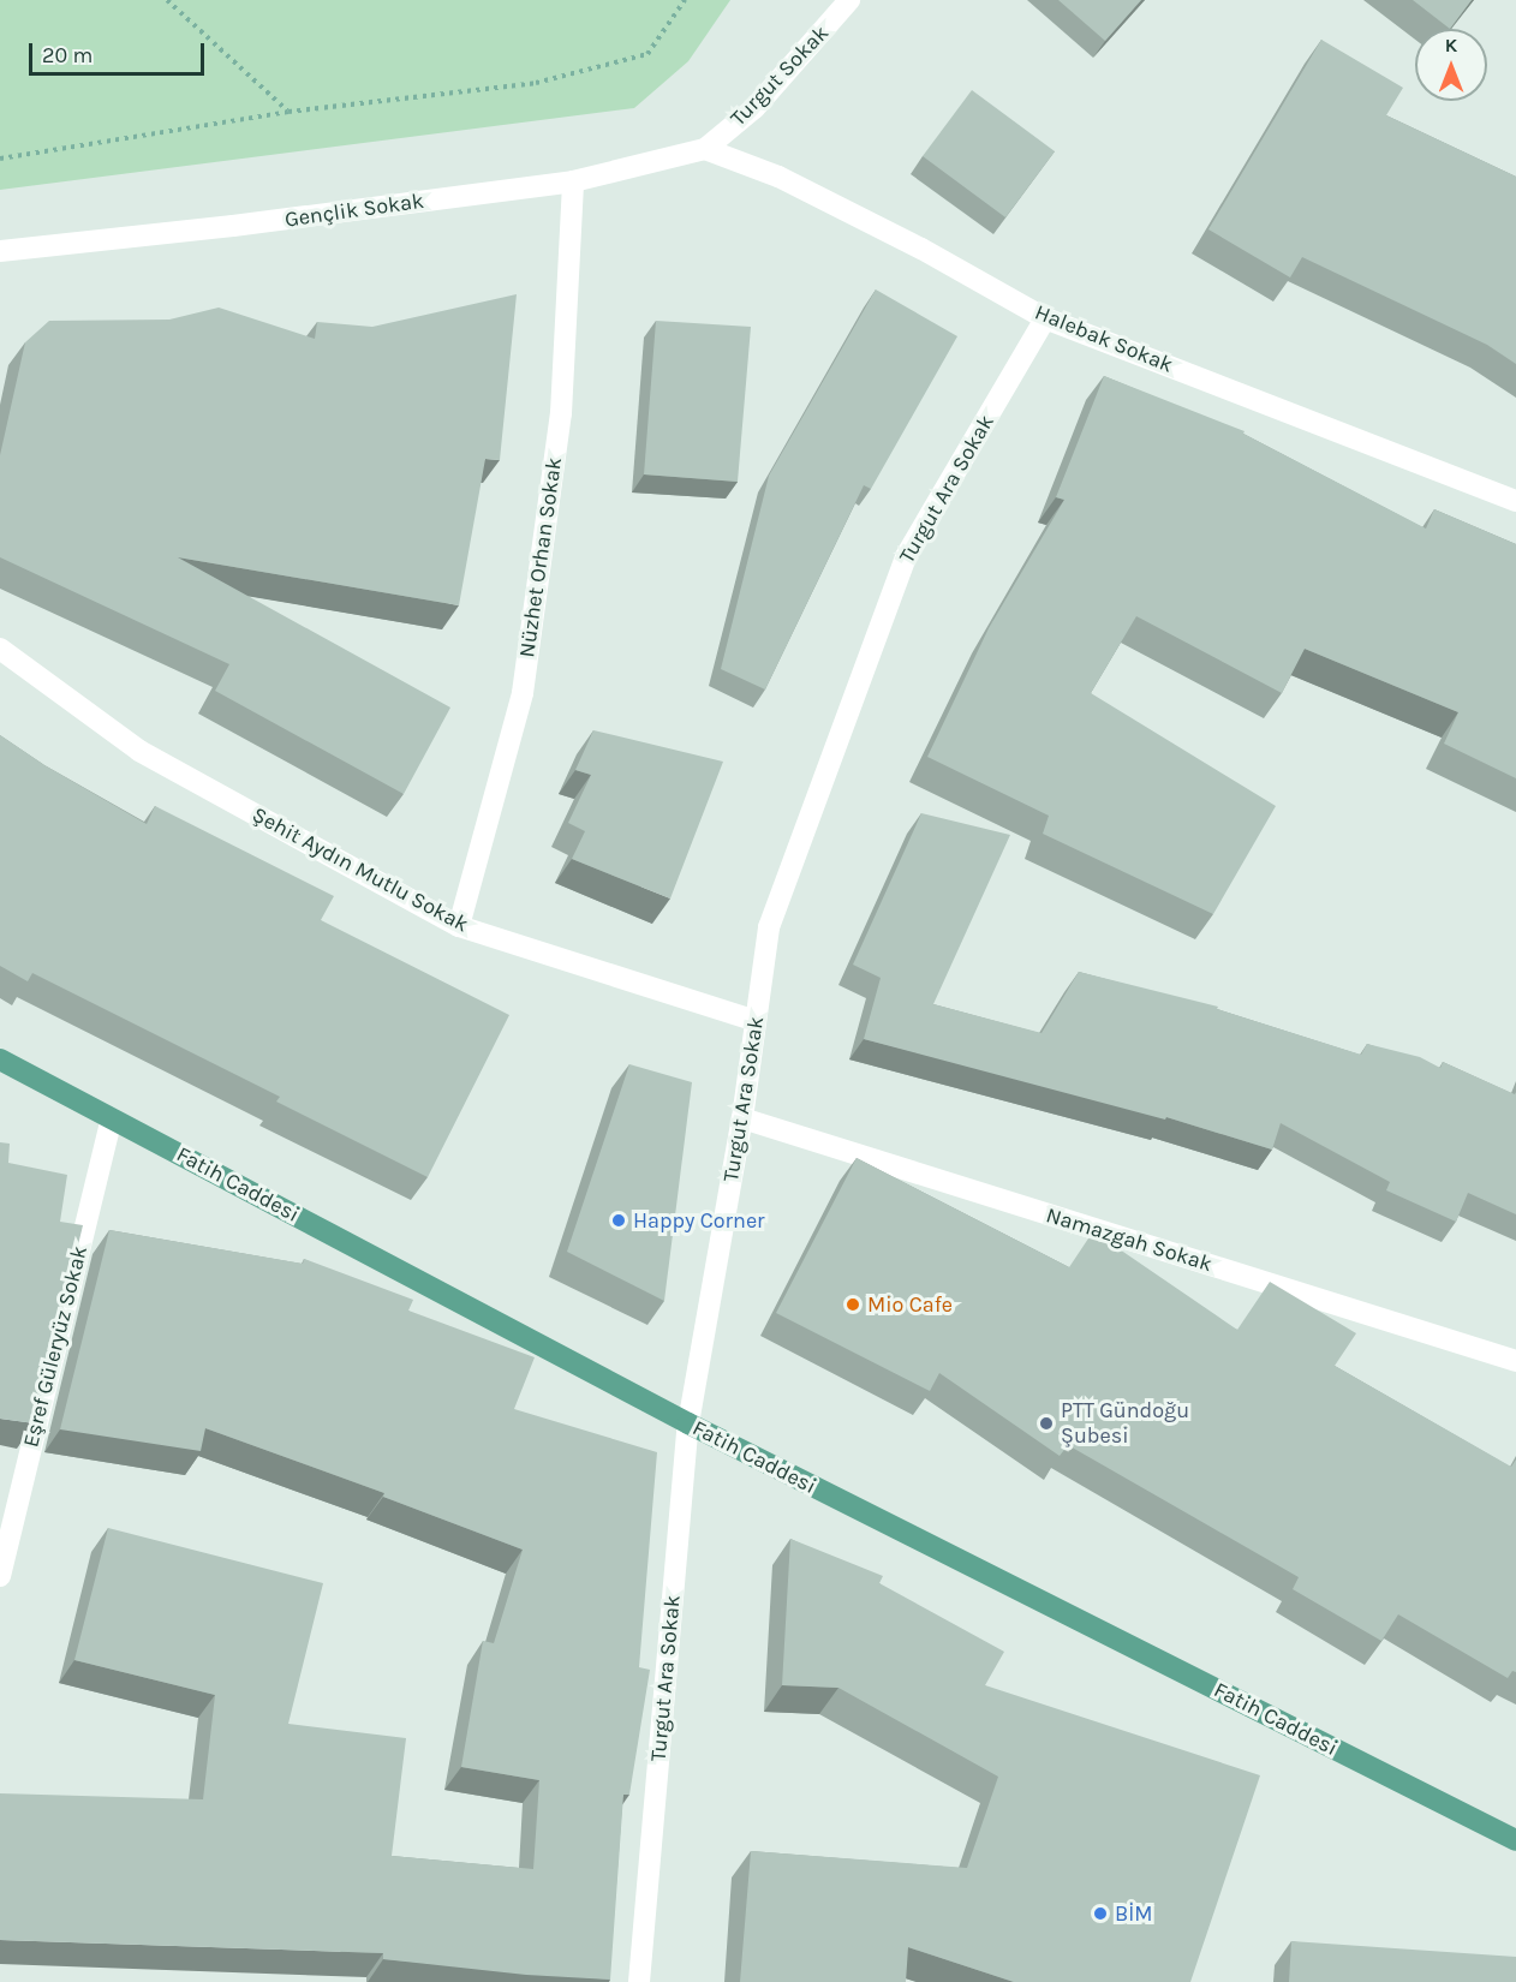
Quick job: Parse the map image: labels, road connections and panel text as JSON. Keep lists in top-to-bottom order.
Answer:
{
  "streets": {
    "main road": ["Fatih Caddesi"],
    "street": [
      "Turgut Sokak",
      "Gençlik Sokak",
      "Halebak Sokak",
      "Turgut Ara Sokak",
      "Nüzhet Orhan Sokak",
      "Şehit Aydın Mutlu Sokak",
      "Namazgah Sokak",
      "Eşref Güleryüz Sokak"
    ]
  },
  "crossings": [
    ["Turgut Sokak", "Gençlik Sokak"],
    ["Turgut Sokak", "Halebak Sokak"],
    ["Gençlik Sokak", "Halebak Sokak"],
    ["Gençlik Sokak", "Nüzhet Orhan Sokak"],
    ["Halebak Sokak", "Turgut Ara Sokak"],
    ["Turgut Ara Sokak", "Şehit Aydın Mutlu Sokak"],
    ["Turgut Ara Sokak", "Fatih Caddesi"],
    ["Turgut Ara Sokak", "Namazgah Sokak"],
    ["Nüzhet Orhan Sokak", "Şehit Aydın Mutlu Sokak"],
    ["Fatih Caddesi", "Eşref Güleryüz Sokak"]
  ],
  "places": [
    "Happy Corner",
    "Mio Cafe",
    "PTT Gündoğu Şubesi",
    "BİM"
  ],
  "scale_bar": "20 m",
  "north": "top"
}
